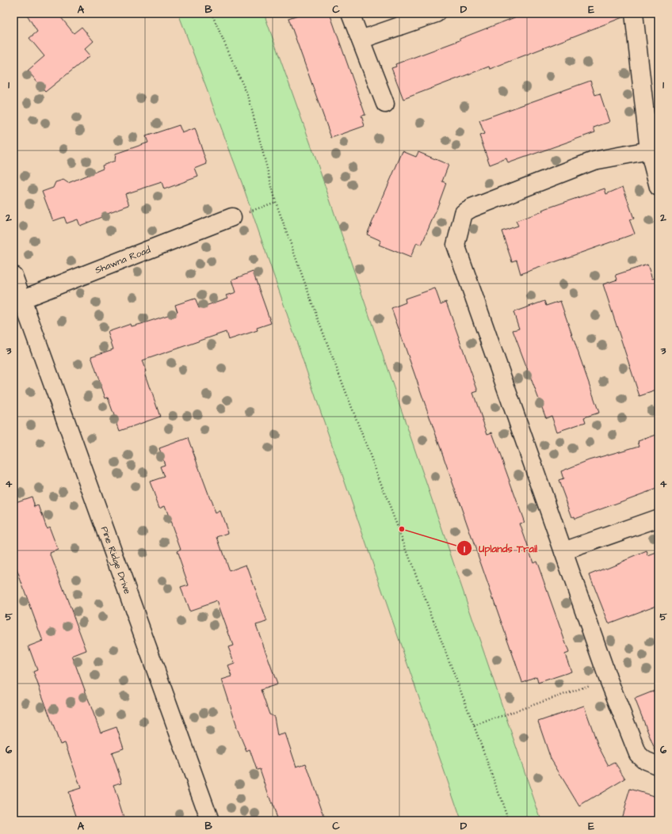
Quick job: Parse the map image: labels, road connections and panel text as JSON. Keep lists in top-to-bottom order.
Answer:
{
  "streets": {
    "street": ["Shawna Road", "Pine Ridge Drive"]
  },
  "crossings": [
    ["Shawna Road", "Pine Ridge Drive"]
  ],
  "places": ["Uplands Trail"],
  "grid": {
    "columns": [
      "A",
      "B",
      "C",
      "D",
      "E"
    ],
    "rows": [
      "1",
      "2",
      "3",
      "4",
      "5",
      "6"
    ]
  }
}
